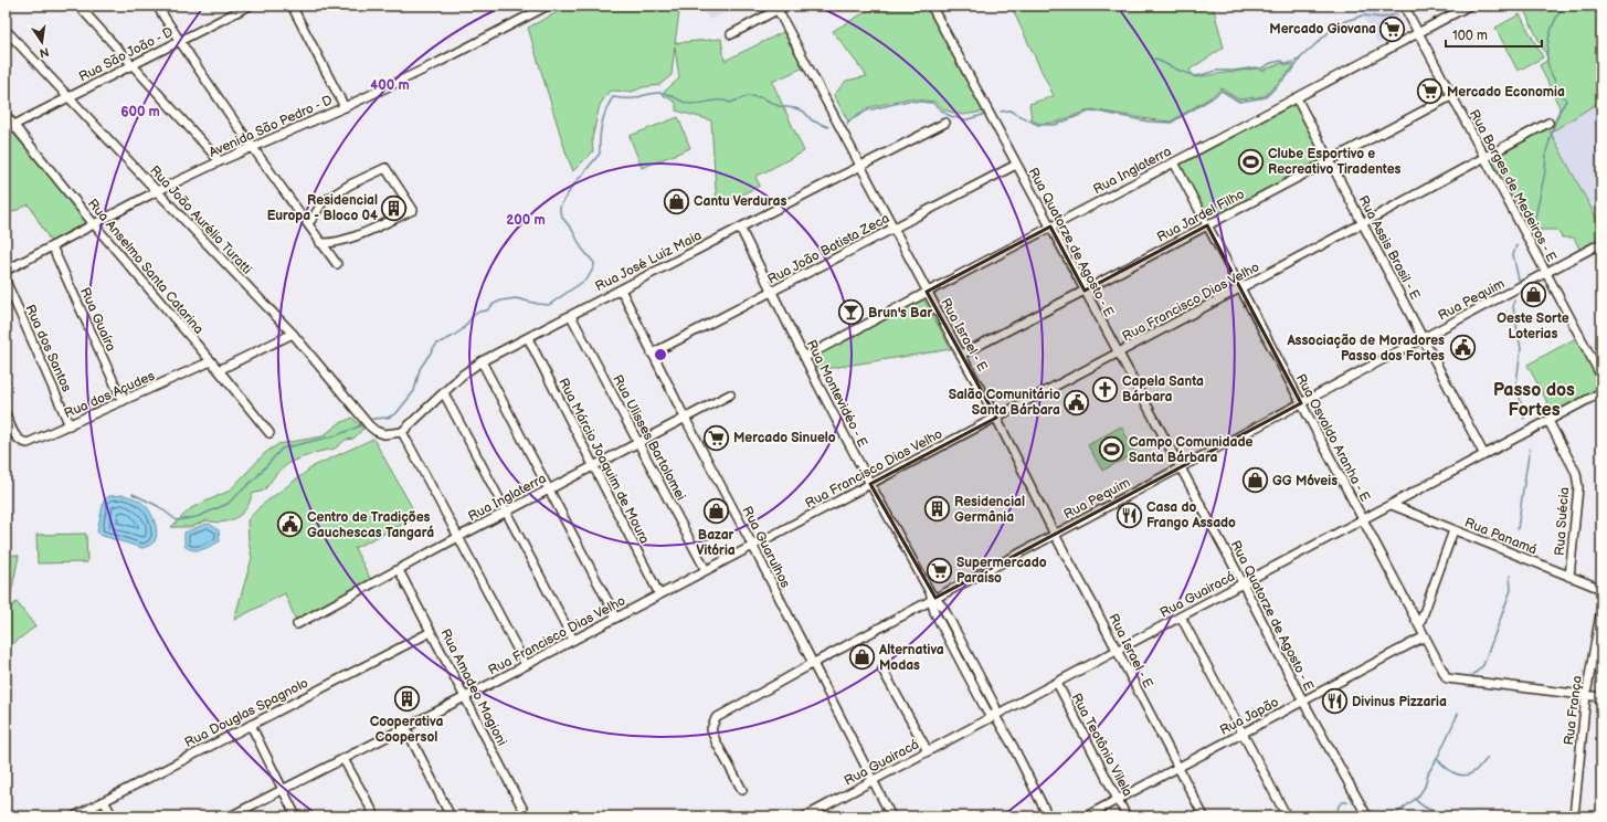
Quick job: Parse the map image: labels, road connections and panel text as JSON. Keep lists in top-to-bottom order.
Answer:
{
  "streets": {
    "street": [
      "Rua São João - D",
      "Avenida São Pedro - D",
      "Rua Inglaterra",
      "Rua Borges de Medeiros - E",
      "Rua Jardel Filho",
      "Rua João Aurélio Turatti",
      "Rua Quatorze de Agosto - E",
      "Rua Assis Brasil - E",
      "Rua João Batista Zeca",
      "Rua José Luiz Maia",
      "Rua Anselmo Santa Catarina",
      "Rua Pequim",
      "Rua Francisco Dias Velho",
      "Rua Guaíra",
      "Rua Israel - E",
      "Rua dos Santos",
      "Rua Montevidéo - E",
      "Rua dos Açudes",
      "Rua Ulisses Bartolomei",
      "Rua Osvaldo Aranha - E",
      "Rua Márcio Joaquim de Moura",
      "Rua Suécia",
      "Rua Panamá",
      "Rua Guarulhos",
      "Rua Guairacá",
      "Rua Amadeo Magioni",
      "Rua França",
      "Rua Douglas Spagnolo",
      "Rua Japão",
      "Rua Teotônio Vilela"
    ]
  },
  "crossings": [
    ["Rua São João - D", "Rua João Aurélio Turatti"],
    ["Rua São João - D", "Rua Anselmo Santa Catarina"],
    ["Avenida São Pedro - D", "Rua João Aurélio Turatti"],
    ["Avenida São Pedro - D", "Rua Anselmo Santa Catarina"],
    ["Avenida São Pedro - D", "Rua Guaíra"],
    ["Rua Inglaterra", "Rua Borges de Medeiros - E"],
    ["Rua Inglaterra", "Rua Quatorze de Agosto - E"],
    ["Rua Inglaterra", "Rua Assis Brasil - E"],
    ["Rua Inglaterra", "Rua Israel - E"],
    ["Rua Inglaterra", "Rua Montevidéo - E"],
    ["Rua Inglaterra", "Rua Ulisses Bartolomei"],
    ["Rua Inglaterra", "Rua Osvaldo Aranha - E"],
    ["Rua Inglaterra", "Rua Márcio Joaquim de Moura"],
    ["Rua Inglaterra", "Rua Guarulhos"],
    ["Rua Inglaterra", "Rua Amadeo Magioni"],
    ["Rua Borges de Medeiros - E", "Rua Jardel Filho"],
    ["Rua Borges de Medeiros - E", "Rua Pequim"],
    ["Rua Borges de Medeiros - E", "Rua Francisco Dias Velho"],
    ["Rua Jardel Filho", "Rua Quatorze de Agosto - E"],
    ["Rua Jardel Filho", "Rua Assis Brasil - E"],
    ["Rua Jardel Filho", "Rua Israel - E"],
    ["Rua Jardel Filho", "Rua Osvaldo Aranha - E"],
    ["Rua João Aurélio Turatti", "Rua José Luiz Maia"],
    ["Rua Quatorze de Agosto - E", "Rua João Batista Zeca"],
    ["Rua Quatorze de Agosto - E", "Rua Pequim"],
    ["Rua Quatorze de Agosto - E", "Rua Francisco Dias Velho"],
    ["Rua Quatorze de Agosto - E", "Rua Guairacá"],
    ["Rua Quatorze de Agosto - E", "Rua Japão"],
    ["Rua Assis Brasil - E", "Rua Pequim"],
    ["Rua Assis Brasil - E", "Rua Francisco Dias Velho"],
    ["Rua Assis Brasil - E", "Rua Guairacá"],
    ["Rua João Batista Zeca", "Rua Israel - E"],
    ["Rua João Batista Zeca", "Rua Montevidéo - E"],
    ["Rua João Batista Zeca", "Rua Guarulhos"],
    ["Rua José Luiz Maia", "Rua Israel - E"],
    ["Rua José Luiz Maia", "Rua Montevidéo - E"],
    ["Rua José Luiz Maia", "Rua Ulisses Bartolomei"],
    ["Rua José Luiz Maia", "Rua Márcio Joaquim de Moura"],
    ["Rua José Luiz Maia", "Rua Guarulhos"],
    ["Rua Anselmo Santa Catarina", "Rua dos Açudes"],
    ["Rua Pequim", "Rua Israel - E"],
    ["Rua Pequim", "Rua Montevidéo - E"],
    ["Rua Pequim", "Rua Osvaldo Aranha - E"],
    ["Rua Pequim", "Rua Guarulhos"],
    ["Rua Francisco Dias Velho", "Rua Israel - E"],
    ["Rua Francisco Dias Velho", "Rua Montevidéo - E"],
    ["Rua Francisco Dias Velho", "Rua Ulisses Bartolomei"],
    ["Rua Francisco Dias Velho", "Rua Osvaldo Aranha - E"],
    ["Rua Francisco Dias Velho", "Rua Márcio Joaquim de Moura"],
    ["Rua Francisco Dias Velho", "Rua Guarulhos"],
    ["Rua Francisco Dias Velho", "Rua Amadeo Magioni"],
    ["Rua Guaíra", "Rua dos Açudes"],
    ["Rua Israel - E", "Rua Guairacá"],
    ["Rua Israel - E", "Rua Japão"],
    ["Rua dos Santos", "Rua dos Açudes"],
    ["Rua Montevidéo - E", "Rua Guairacá"],
    ["Rua Osvaldo Aranha - E", "Rua Guairacá"],
    ["Rua Osvaldo Aranha - E", "Rua França"],
    ["Rua Osvaldo Aranha - E", "Rua Japão"],
    ["Rua Suécia", "Rua Panamá"],
    ["Rua Suécia", "Rua Guairacá"],
    ["Rua Panamá", "Rua Guairacá"],
    ["Rua Guarulhos", "Rua Guairacá"],
    ["Rua Guairacá", "Rua Teotônio Vilela"],
    ["Rua Amadeo Magioni", "Rua Douglas Spagnolo"],
    ["Rua Japão", "Rua Teotônio Vilela"]
  ],
  "districts": ["Passo dos Fortes"],
  "places": {
    "supermarket": [
      "Mercado Giovana",
      "Mercado Economia",
      "Mercado Sinuelo",
      "Supermercado Paraíso"
    ],
    "sports": ["Clube Esportivo e Recreativo Tiradentes", "Campo Comunidade Santa Bárbara"],
    "shop": [
      "Cantu Verduras",
      "Oeste Sorte Loterias",
      "GG Móveis",
      "Bazar Vitória",
      "Alternativa Modas"
    ],
    "building": ["Residencial Europa - Bloco 04", "Residencial Germânia", "Cooperativa Coopersol"],
    "bar": ["Brun's Bar"],
    "public building": ["Associação de Moradores Passo dos Fortes", "Salão Comunitário Santa Bárbara", "Centro de Tradições Gauchescas Tangará"],
    "church": ["Capela Santa Bárbara"],
    "restaurant": ["Casa do Frango Assado", "Divinus Pizzaria"]
  },
  "scale_bar": "100 m",
  "north": "bottom",
  "rings": ["400 m", "600 m", "200 m"]
}
